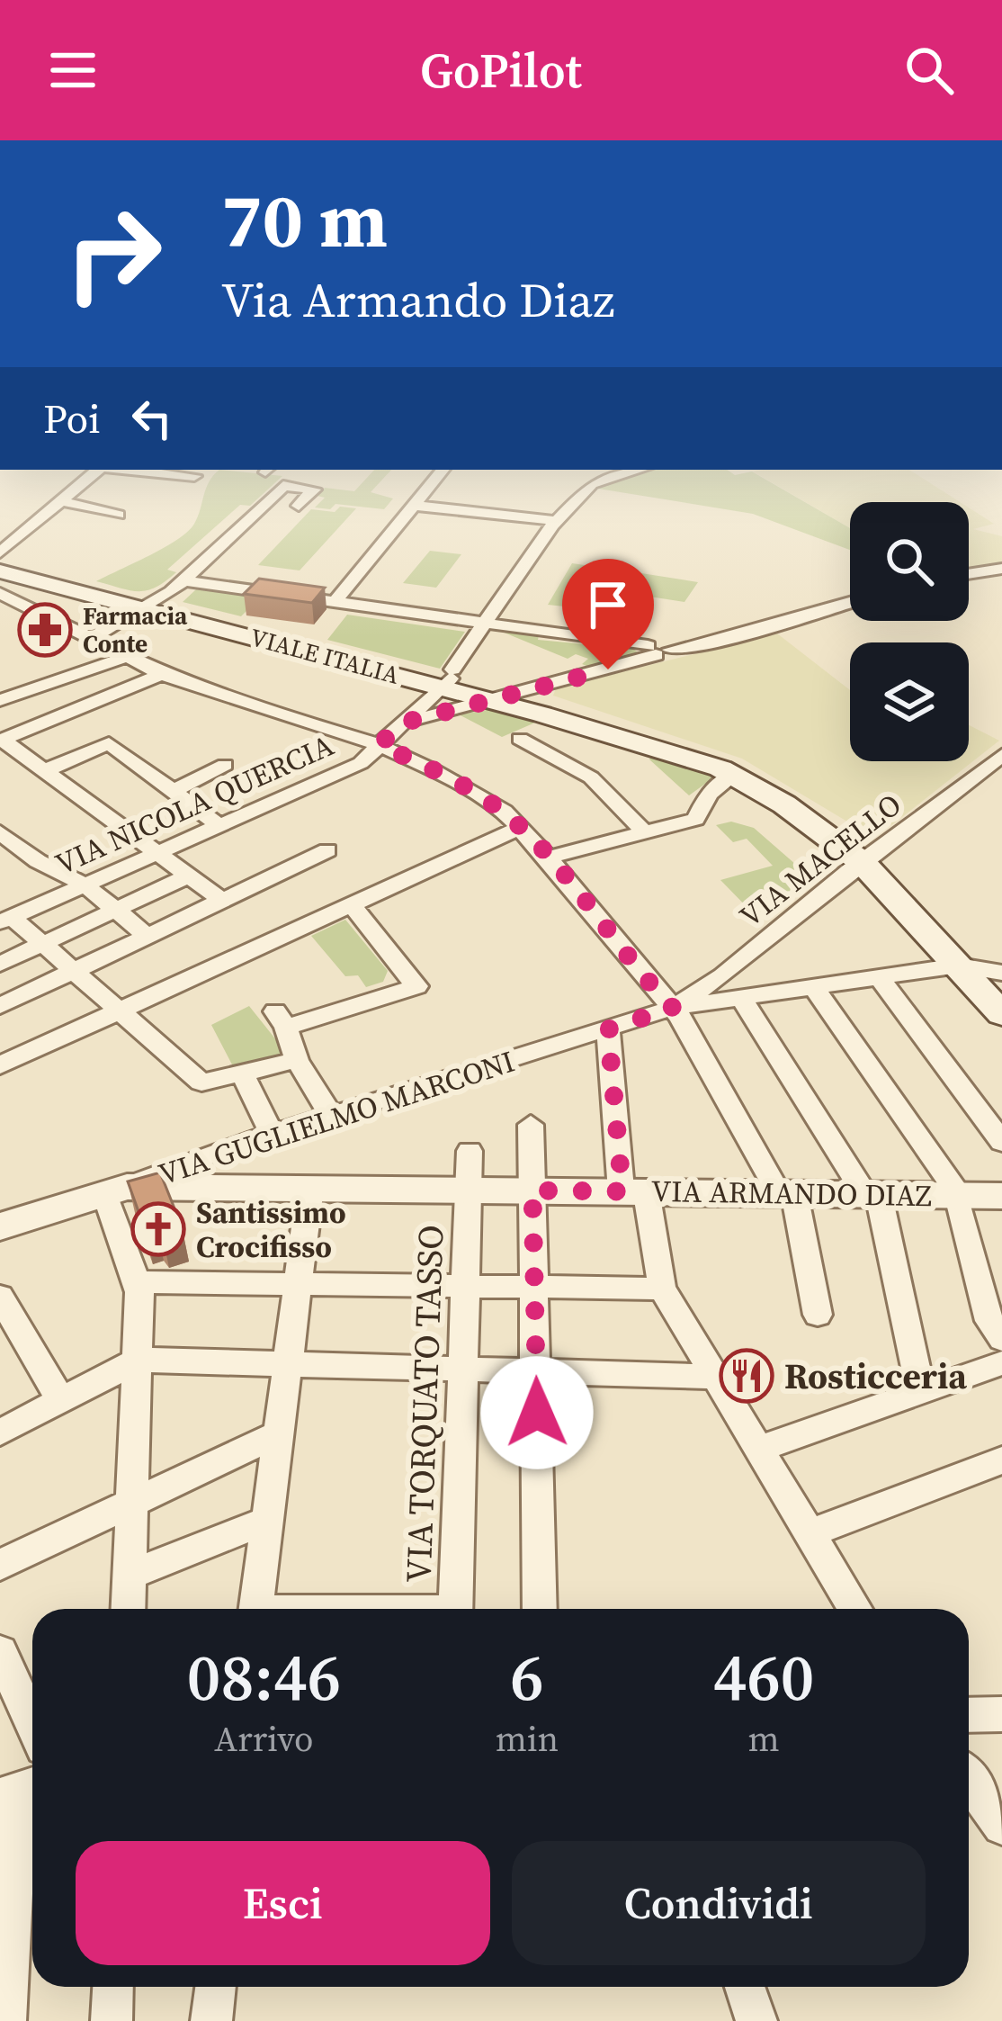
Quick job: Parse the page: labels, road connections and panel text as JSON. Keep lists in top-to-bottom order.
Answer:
{
  "streets": {
    "main road": ["VIALE ITALIA"],
    "street": [
      "VIA NICOLA QUERCIA",
      "VIA MACELLO",
      "VIA GUGLIELMO MARCONI",
      "VIA ARMANDO DIAZ",
      "VIA TORQUATO TASSO"
    ]
  },
  "crossings": [
    ["VIALE ITALIA", "VIA NICOLA QUERCIA"],
    ["VIALE ITALIA", "VIA MACELLO"],
    ["VIA MACELLO", "VIA GUGLIELMO MARCONI"],
    ["VIA GUGLIELMO MARCONI", "VIA ARMANDO DIAZ"],
    ["VIA ARMANDO DIAZ", "VIA TORQUATO TASSO"]
  ],
  "places": {
    "pharmacy": ["Farmacia Conte"],
    "church": ["Santissimo Crocifisso"],
    "restaurant": ["Rosticceria"]
  },
  "page": {
    "header": "GoPilot",
    "turn": ["70 m", "Via Armando Diaz"],
    "then": "Poi",
    "eta": [
      "08:46",
      "Arrivo",
      "6",
      "min",
      "460",
      "m"
    ],
    "buttons": ["Esci", "Condividi"]
  }
}
